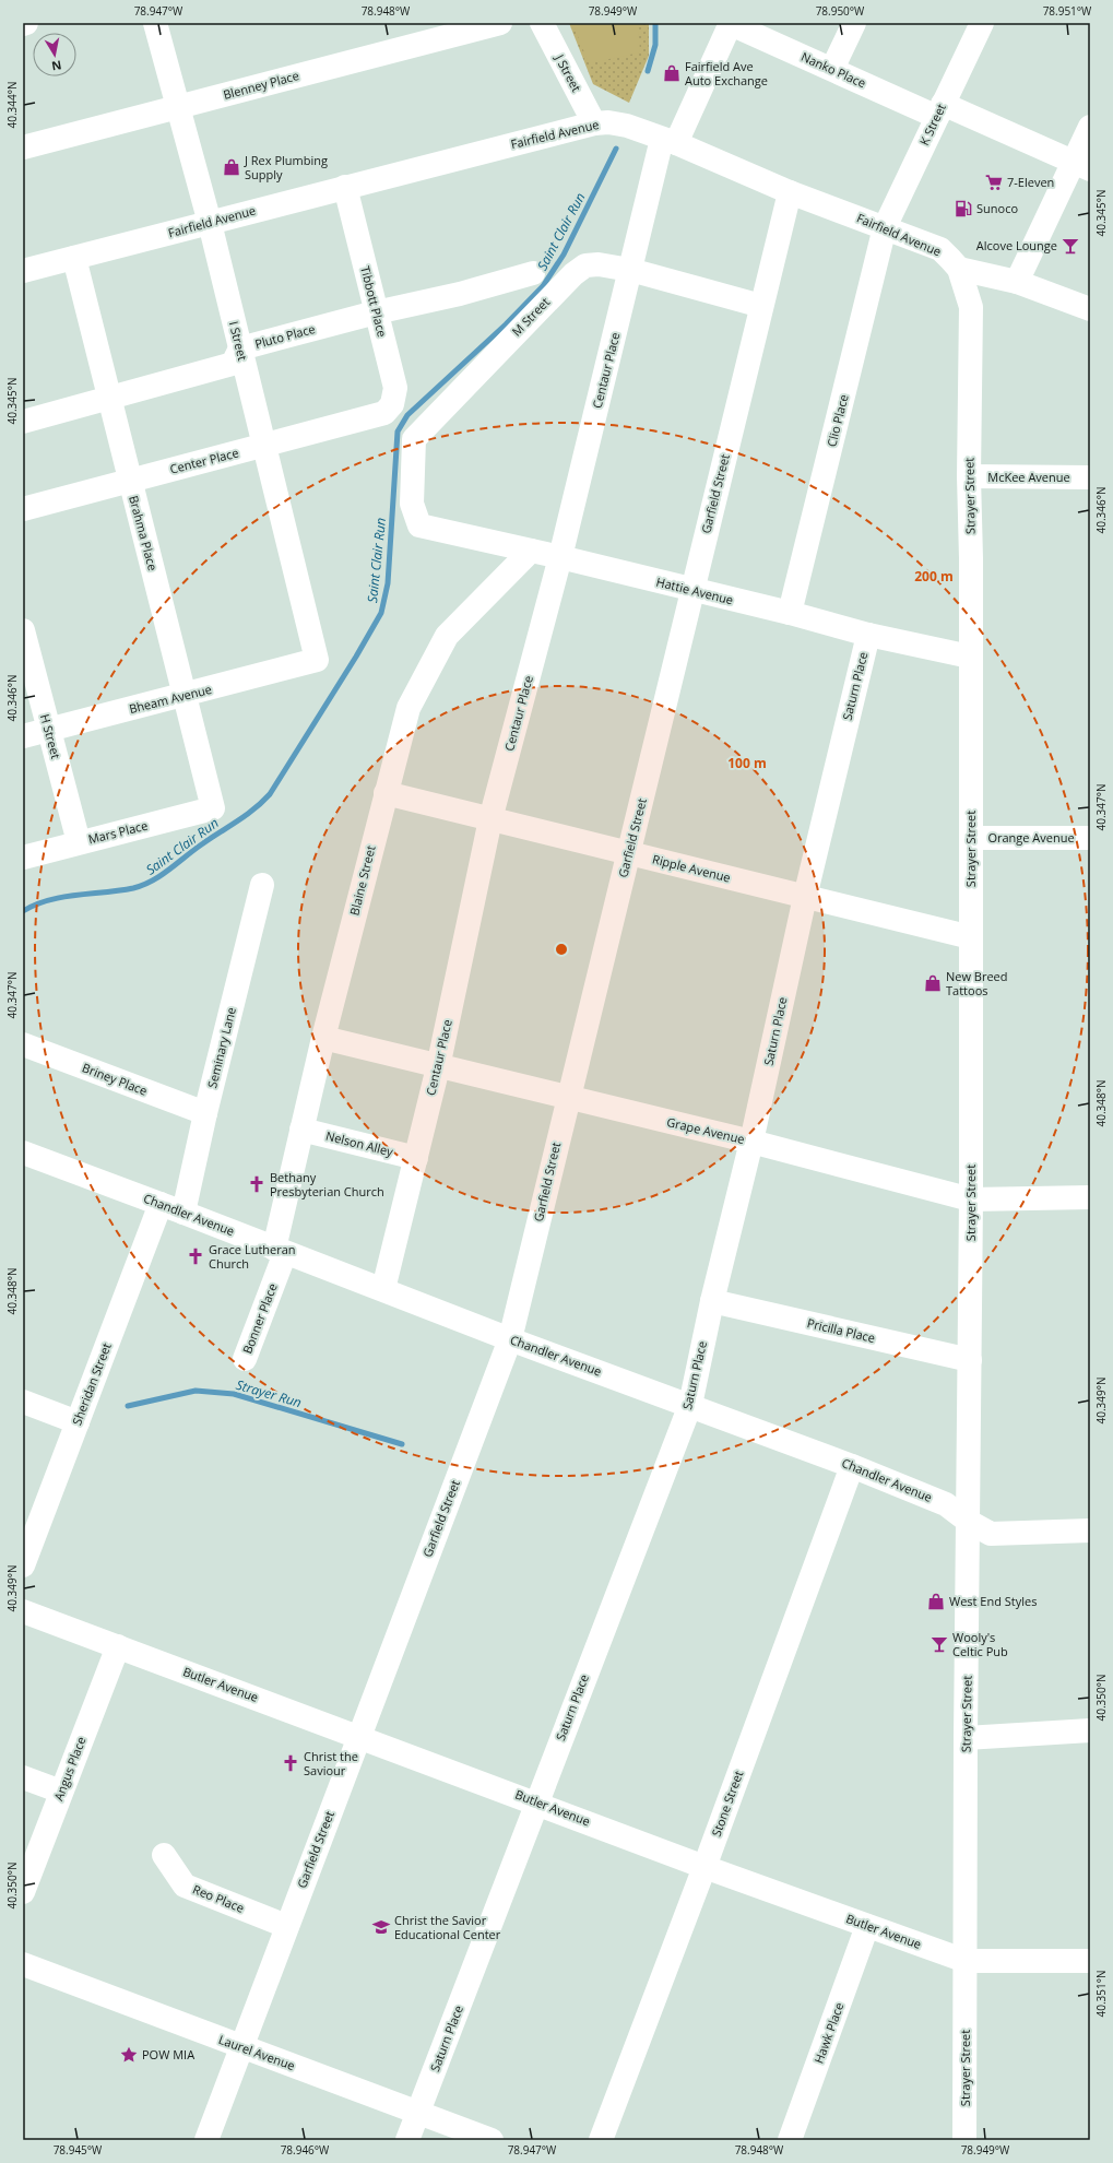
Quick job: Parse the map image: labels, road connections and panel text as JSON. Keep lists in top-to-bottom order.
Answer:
{
  "streets": {
    "main road": [
      "Nanko Place",
      "J Street",
      "Blenney Place",
      "K Street",
      "Fairfield Avenue",
      "Tibbott Place",
      "M Street",
      "Pluto Place",
      "I Street",
      "Centaur Place",
      "Clio Place",
      "Center Place",
      "McKee Avenue",
      "Garfield Street",
      "Strayer Street",
      "Brahma Place",
      "Hattie Avenue",
      "Saturn Place",
      "Bheam Avenue",
      "H Street",
      "Mars Place",
      "Orange Avenue",
      "Ripple Avenue",
      "Blaine Street",
      "Seminary Lane",
      "Briney Place",
      "Grape Avenue",
      "Nelson Alley",
      "Chandler Avenue",
      "Bonner Place",
      "Pricilla Place",
      "Sheridan Street",
      "Butler Avenue",
      "Angus Place",
      "Stone Street",
      "Reo Place",
      "Hawk Place",
      "Laurel Avenue"
    ]
  },
  "crossings": [
    ["Nanko Place", "K Street"],
    ["Nanko Place", "Centaur Place"],
    ["J Street", "Fairfield Avenue"],
    ["Blenney Place", "I Street"],
    ["K Street", "Fairfield Avenue"],
    ["K Street", "Clio Place"],
    ["Fairfield Avenue", "Tibbott Place"],
    ["Fairfield Avenue", "I Street"],
    ["Fairfield Avenue", "Centaur Place"],
    ["Fairfield Avenue", "Clio Place"],
    ["Fairfield Avenue", "Garfield Street"],
    ["Fairfield Avenue", "Strayer Street"],
    ["Fairfield Avenue", "Brahma Place"],
    ["Tibbott Place", "Pluto Place"],
    ["Tibbott Place", "Center Place"],
    ["M Street", "Centaur Place"],
    ["M Street", "Garfield Street"],
    ["M Street", "Hattie Avenue"],
    ["Pluto Place", "I Street"],
    ["Pluto Place", "Brahma Place"],
    ["I Street", "Center Place"],
    ["I Street", "Bheam Avenue"],
    ["Centaur Place", "Hattie Avenue"],
    ["Centaur Place", "Ripple Avenue"],
    ["Centaur Place", "Grape Avenue"],
    ["Centaur Place", "Nelson Alley"],
    ["Centaur Place", "Chandler Avenue"],
    ["Clio Place", "Hattie Avenue"],
    ["Center Place", "Brahma Place"],
    ["McKee Avenue", "Strayer Street"],
    ["Garfield Street", "Hattie Avenue"],
    ["Garfield Street", "Ripple Avenue"],
    ["Garfield Street", "Grape Avenue"],
    ["Garfield Street", "Chandler Avenue"],
    ["Garfield Street", "Butler Avenue"],
    ["Garfield Street", "Reo Place"],
    ["Garfield Street", "Laurel Avenue"],
    ["Strayer Street", "Hattie Avenue"],
    ["Strayer Street", "Orange Avenue"],
    ["Strayer Street", "Ripple Avenue"],
    ["Strayer Street", "Grape Avenue"],
    ["Strayer Street", "Chandler Avenue"],
    ["Strayer Street", "Pricilla Place"],
    ["Strayer Street", "Butler Avenue"],
    ["Brahma Place", "Bheam Avenue"],
    ["Brahma Place", "Mars Place"],
    ["Hattie Avenue", "Saturn Place"],
    ["Hattie Avenue", "Blaine Street"],
    ["Saturn Place", "Ripple Avenue"],
    ["Saturn Place", "Grape Avenue"],
    ["Saturn Place", "Chandler Avenue"],
    ["Saturn Place", "Pricilla Place"],
    ["Saturn Place", "Butler Avenue"],
    ["Saturn Place", "Laurel Avenue"],
    ["Bheam Avenue", "H Street"],
    ["H Street", "Mars Place"],
    ["Ripple Avenue", "Blaine Street"],
    ["Blaine Street", "Grape Avenue"],
    ["Blaine Street", "Nelson Alley"],
    ["Blaine Street", "Chandler Avenue"],
    ["Blaine Street", "Bonner Place"],
    ["Seminary Lane", "Briney Place"],
    ["Seminary Lane", "Chandler Avenue"],
    ["Chandler Avenue", "Bonner Place"],
    ["Chandler Avenue", "Sheridan Street"],
    ["Chandler Avenue", "Stone Street"],
    ["Butler Avenue", "Angus Place"],
    ["Butler Avenue", "Stone Street"],
    ["Butler Avenue", "Hawk Place"]
  ],
  "water": ["Saint Clair Run", "Strayer Run"],
  "places": {
    "shop": [
      "Fairfield Ave Auto Exchange",
      "J Rex Plumbing Supply",
      "New Breed Tattoos",
      "West End Styles"
    ],
    "supermarket": ["7-Eleven"],
    "fuel station": ["Sunoco"],
    "bar": ["Alcove Lounge", "Wooly's Celtic Pub"],
    "church": ["Bethany Presbyterian Church", "Grace Lutheran Church", "Christ the Saviour"],
    "school or university": ["Christ the Savior Educational Center"],
    "place": ["POW MIA"]
  },
  "north": "bottom",
  "coordinates": [
    "78.947°W",
    "78.948°W",
    "78.949°W",
    "78.950°W",
    "78.951°W",
    "40.344°N",
    "40.345°N",
    "40.346°N",
    "40.347°N",
    "40.348°N",
    "40.349°N",
    "40.350°N",
    "40.351°N",
    "78.945°W",
    "78.946°W"
  ],
  "rings": ["200 m", "100 m"]
}
